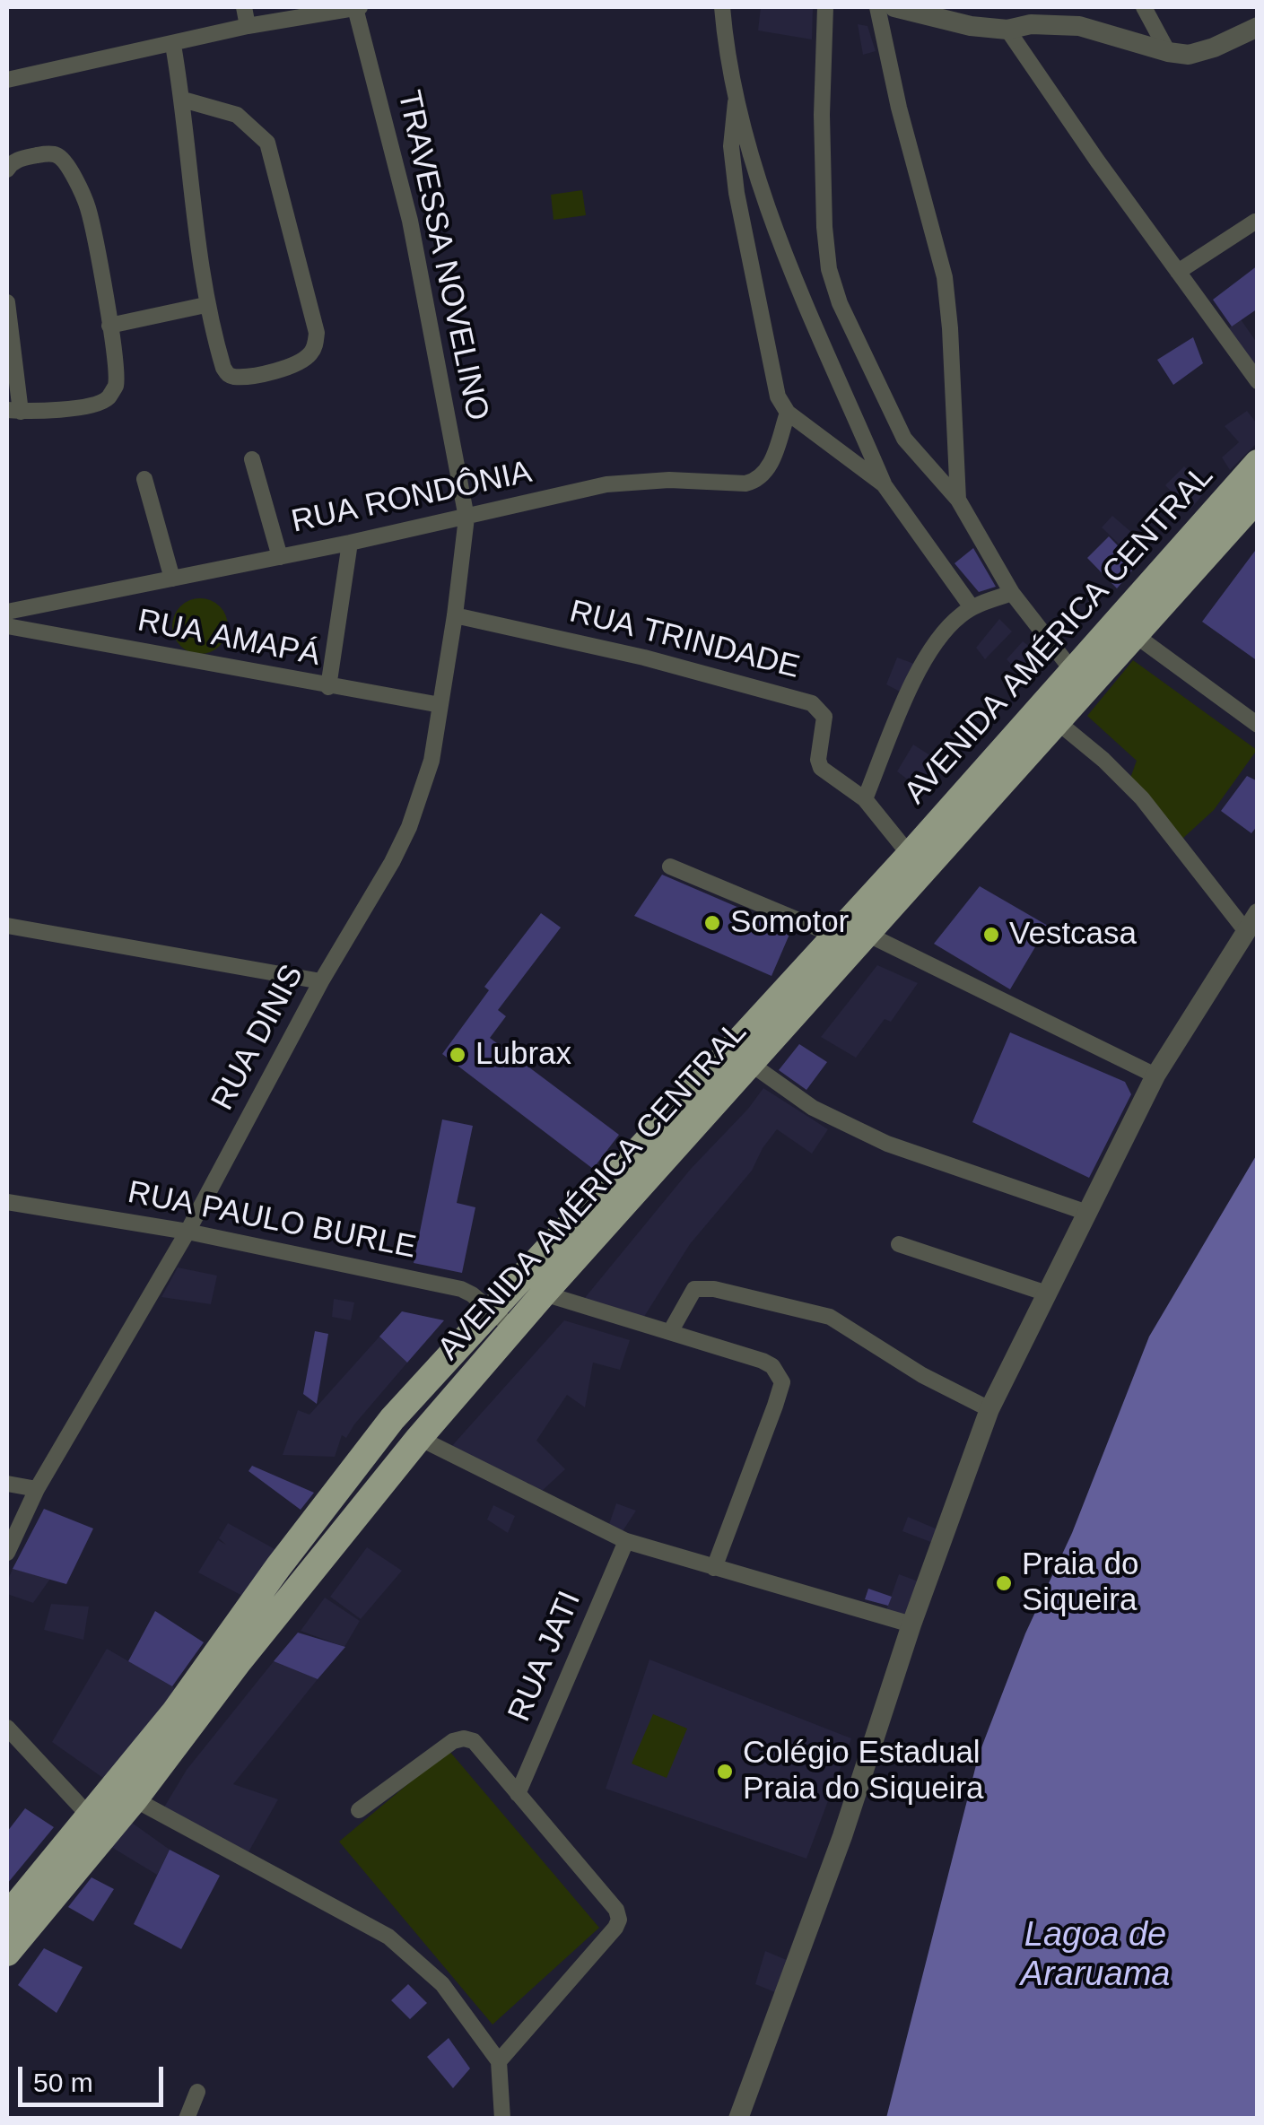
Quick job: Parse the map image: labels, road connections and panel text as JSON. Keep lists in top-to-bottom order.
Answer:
{
  "streets": {
    "highway": ["AVENIDA AMÉRICA CENTRAL"],
    "street": [
      "TRAVESSA NOVELINO",
      "RUA RONDÔNIA",
      "RUA AMAPÁ",
      "RUA TRINDADE",
      "RUA DINIS",
      "RUA PAULO BURLE",
      "RUA JATI"
    ]
  },
  "crossings": [
    ["TRAVESSA NOVELINO", "RUA RONDÔNIA"],
    ["TRAVESSA NOVELINO", "RUA DINIS"],
    ["RUA RONDÔNIA", "RUA DINIS"],
    ["AVENIDA AMÉRICA CENTRAL", "RUA TRINDADE"],
    ["AVENIDA AMÉRICA CENTRAL", "RUA PAULO BURLE"],
    ["RUA AMAPÁ", "RUA DINIS"],
    ["RUA TRINDADE", "RUA DINIS"],
    ["RUA DINIS", "RUA PAULO BURLE"]
  ],
  "water": ["Lagoa de Araruama"],
  "places": [
    "Somotor",
    "Vestcasa",
    "Lubrax",
    "Praia do Siqueira",
    "Colégio Estadual Praia do Siqueira"
  ],
  "scale_bar": "50 m"
}
